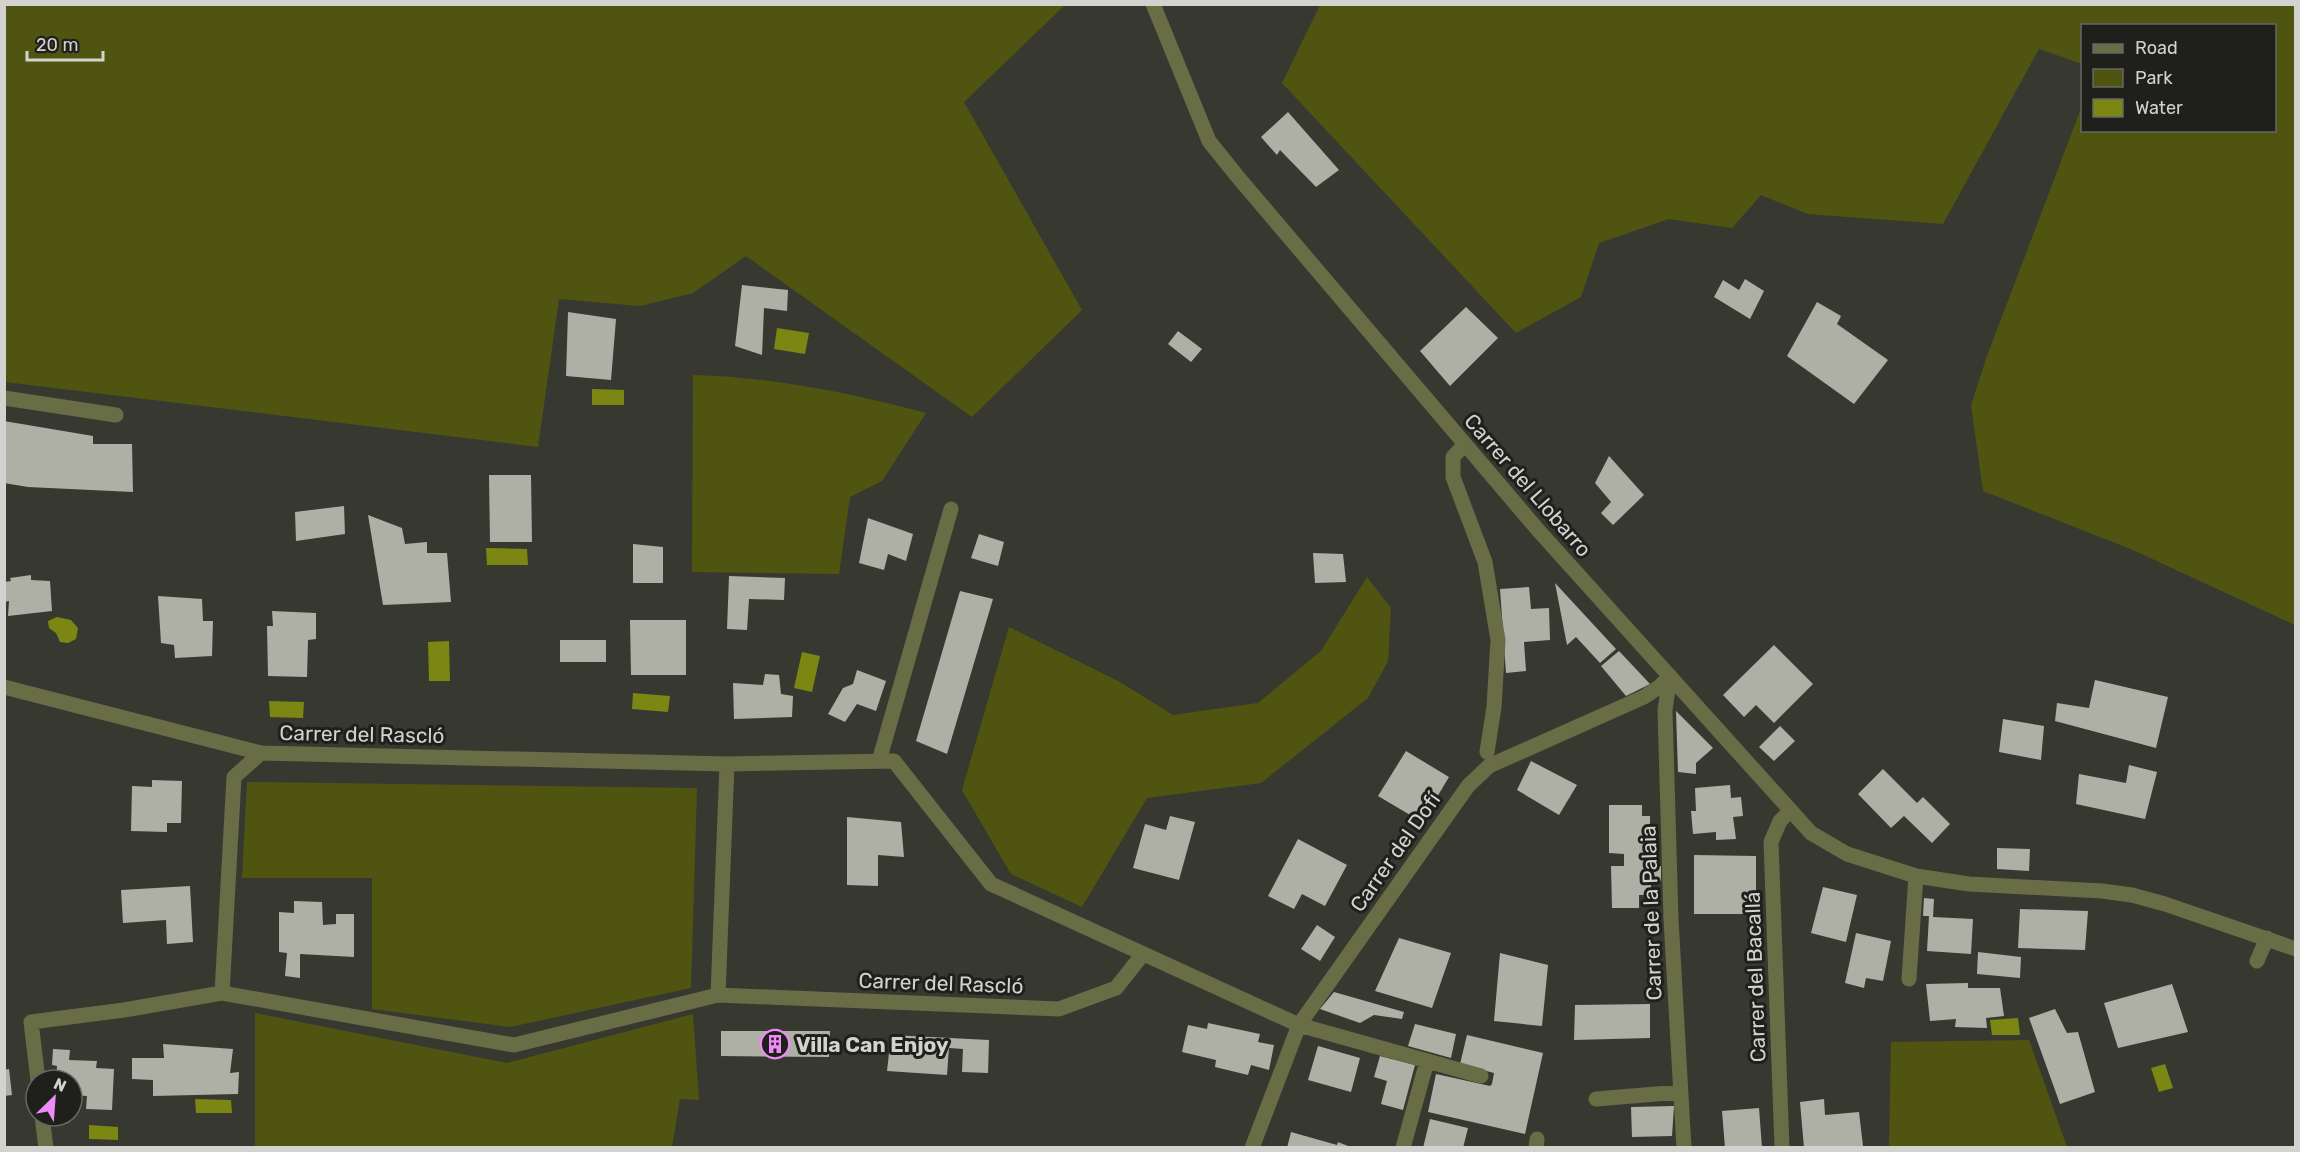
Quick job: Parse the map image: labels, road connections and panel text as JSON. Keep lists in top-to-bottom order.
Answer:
{
  "streets": {
    "street": [
      "Carrer del Llobarro",
      "Carrer del Rascló",
      "Carrer del Dofí",
      "Carrer de la Palaia",
      "Carrer del Bacallá"
    ]
  },
  "crossings": [
    ["Carrer del Llobarro", "Carrer del Dofí"],
    ["Carrer del Llobarro", "Carrer de la Palaia"],
    ["Carrer del Llobarro", "Carrer del Bacallá"],
    ["Carrer del Rascló", "Carrer del Dofí"],
    ["Carrer del Dofí", "Carrer de la Palaia"]
  ],
  "places": {
    "building": ["Villa Can Enjoy"]
  },
  "legend": ["Road", "Park", "Water"],
  "scale_bar": "20 m",
  "north": "top right"
}
